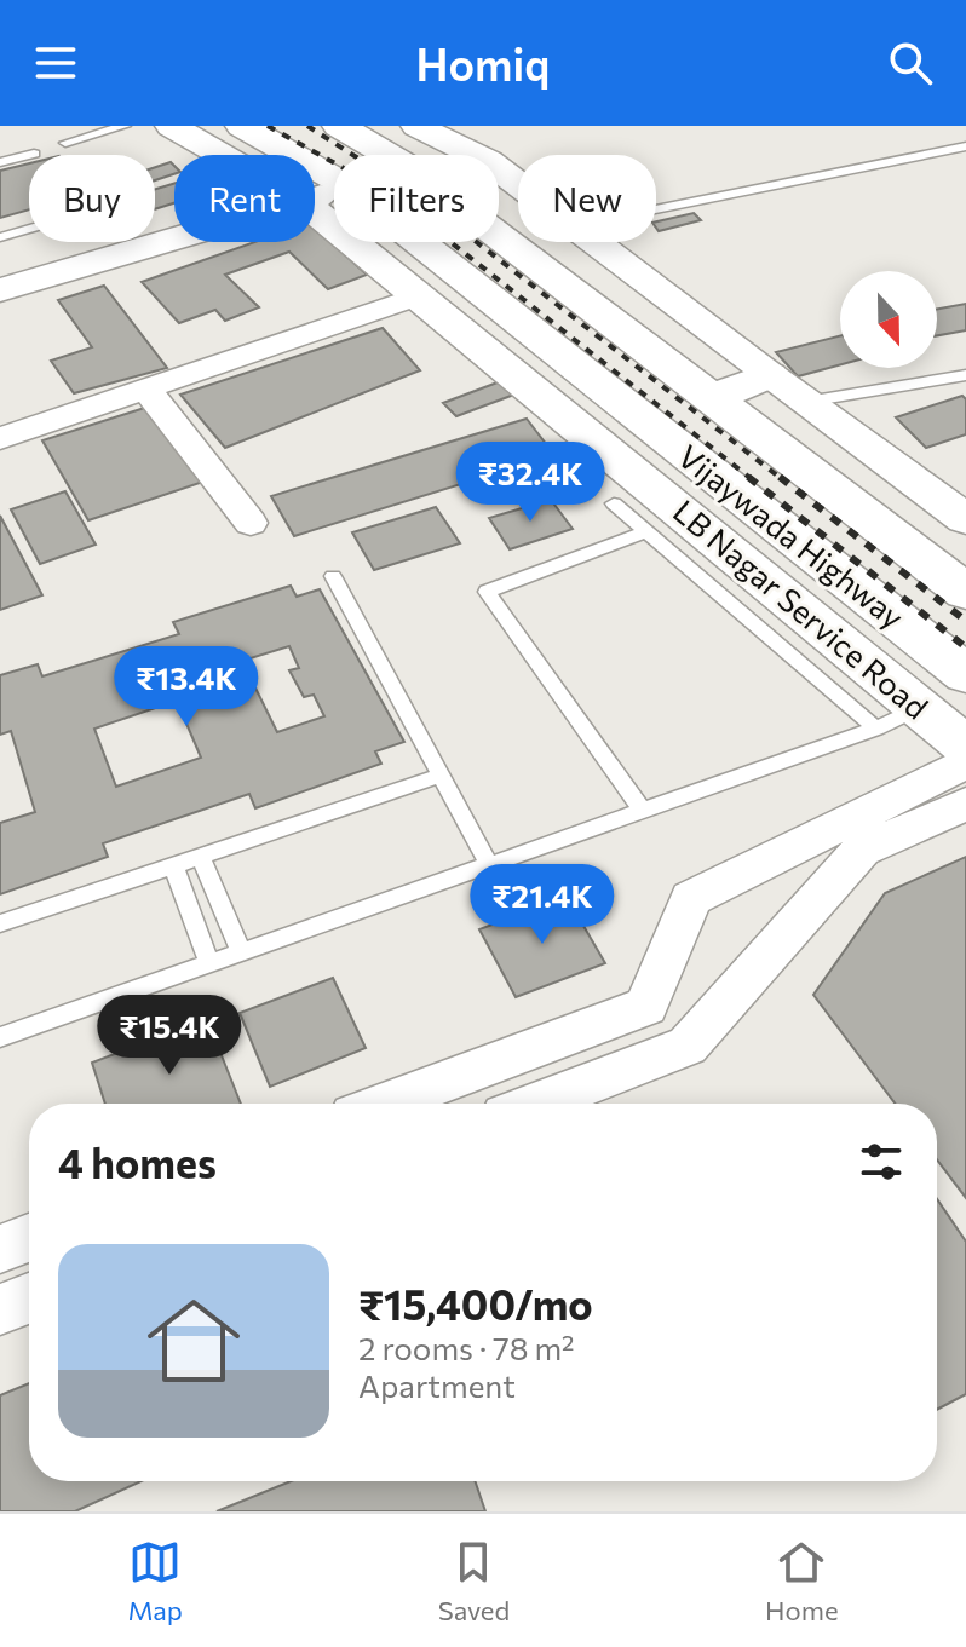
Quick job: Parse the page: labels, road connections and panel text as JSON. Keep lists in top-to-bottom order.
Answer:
{
  "streets": {
    "highway": ["Vijaywada Highway"],
    "street": ["LB Nagar Service Road"]
  },
  "north": "bottom",
  "page": {
    "header": "Homiq",
    "chip": [
      "Buy",
      "Rent",
      "Filters",
      "New"
    ],
    "price": [
      "₹32.4K",
      "₹13.4K",
      "₹21.4K",
      "₹15.4K"
    ],
    "heading": "4 homes",
    "list": [
      {
        "name": "₹15,400/mo",
        "note": "2 rooms · 78 m² · Apartment"
      }
    ],
    "tabs": ["Map", "Saved", "Home"]
  }
}
